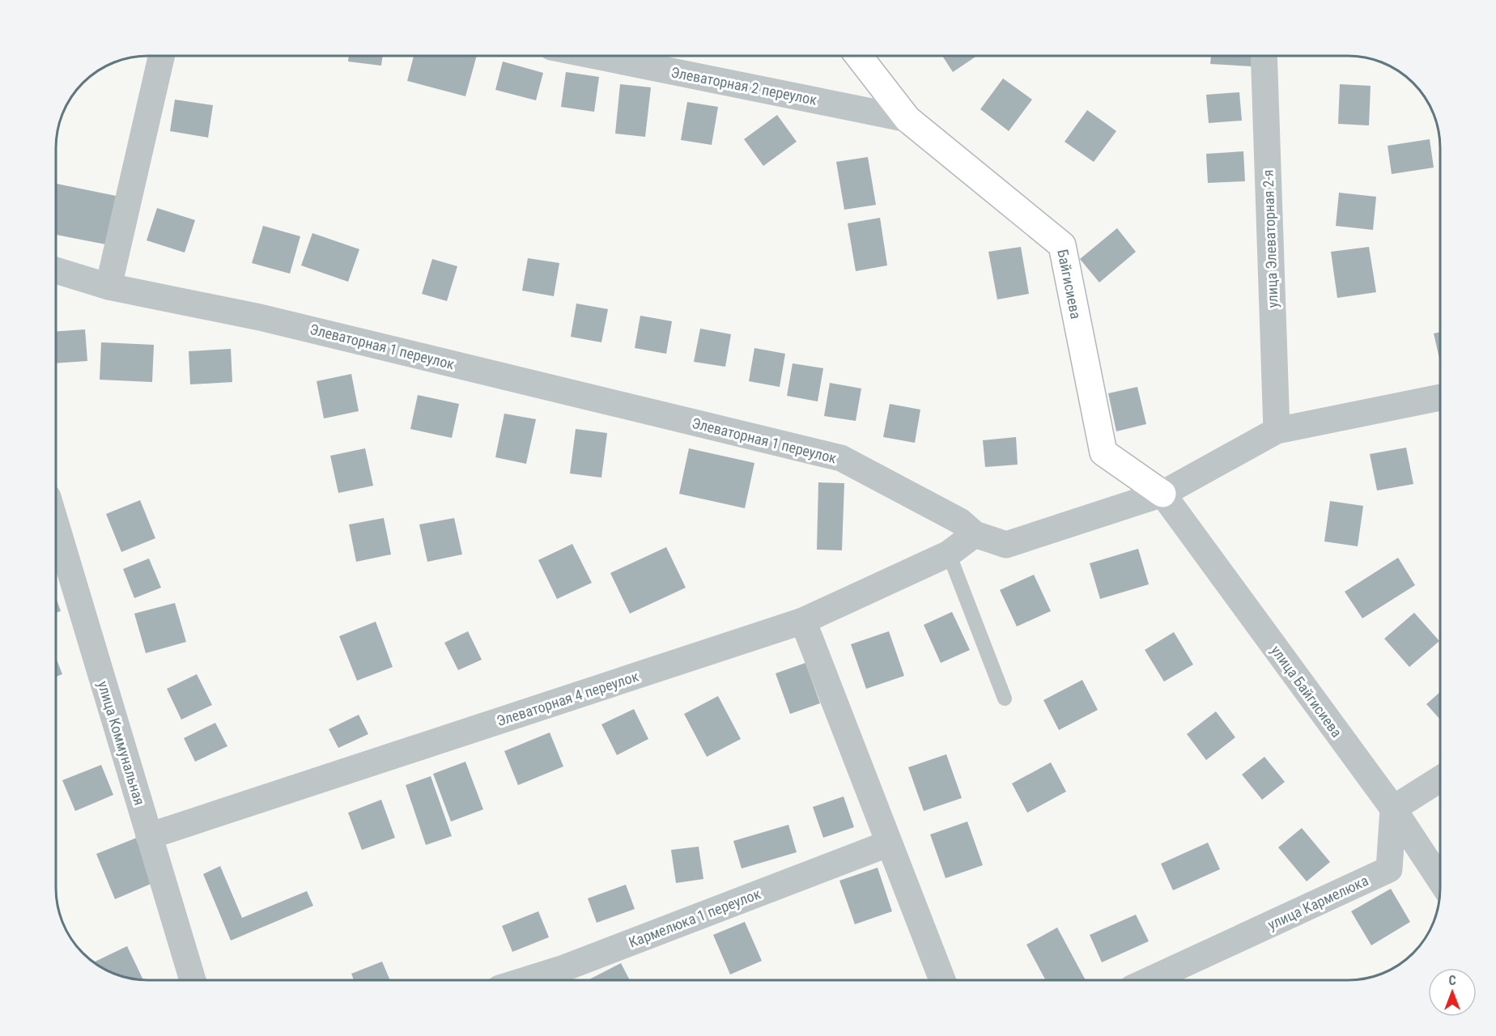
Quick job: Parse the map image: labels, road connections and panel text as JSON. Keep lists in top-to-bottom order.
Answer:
{
  "streets": {
    "street": [
      "Элеваторная 2 переулок",
      "улица Элеваторная 2-я",
      "Байгисиева",
      "Элеваторная 1 переулок",
      "улица Байгисиева",
      "Элеваторная 4 переулок",
      "улица Коммунальная",
      "улица Кармелюка",
      "Кармелюка 1 переулок"
    ]
  },
  "crossings": [
    ["Элеваторная 2 переулок", "Байгисиева"],
    ["улица Элеваторная 2-я", "Элеваторная 1 переулок"],
    ["Байгисиева", "Элеваторная 1 переулок"],
    ["Байгисиева", "улица Байгисиева"],
    ["Элеваторная 1 переулок", "улица Байгисиева"],
    ["Элеваторная 1 переулок", "Элеваторная 4 переулок"],
    ["улица Байгисиева", "улица Кармелюка"],
    ["Элеваторная 4 переулок", "улица Коммунальная"]
  ],
  "north": "top"
}
